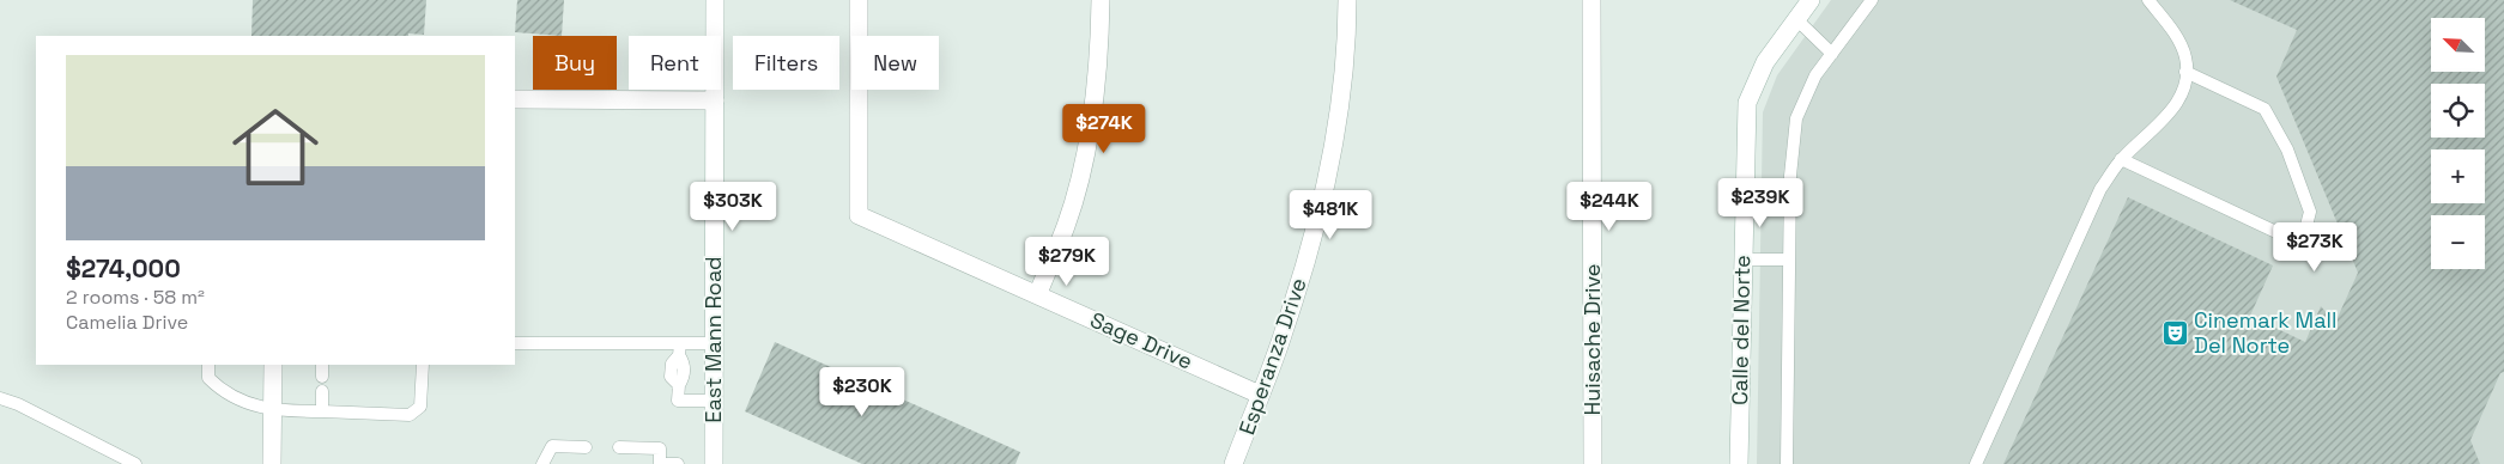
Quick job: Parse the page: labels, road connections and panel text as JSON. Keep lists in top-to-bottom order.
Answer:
{
  "streets": {
    "street": [
      "Calle del Norte",
      "East Mann Road",
      "Huisache Drive",
      "Sage Drive",
      "Esperanza Drive"
    ]
  },
  "crossings": [
    ["Sage Drive", "Esperanza Drive"]
  ],
  "places": {
    "theatre": ["Cinemark Mall Del Norte"]
  },
  "north": "top left",
  "page": {
    "map_buttons": ["+", "−"],
    "chip": [
      "Buy",
      "Rent",
      "Filters",
      "New"
    ],
    "list": [
      {
        "name": "$274,000",
        "note": "2 rooms · 58 m² · Camelia Drive"
      }
    ],
    "price": [
      "$274K",
      "$239K",
      "$303K",
      "$244K",
      "$481K",
      "$273K",
      "$279K",
      "$230K"
    ]
  }
}
